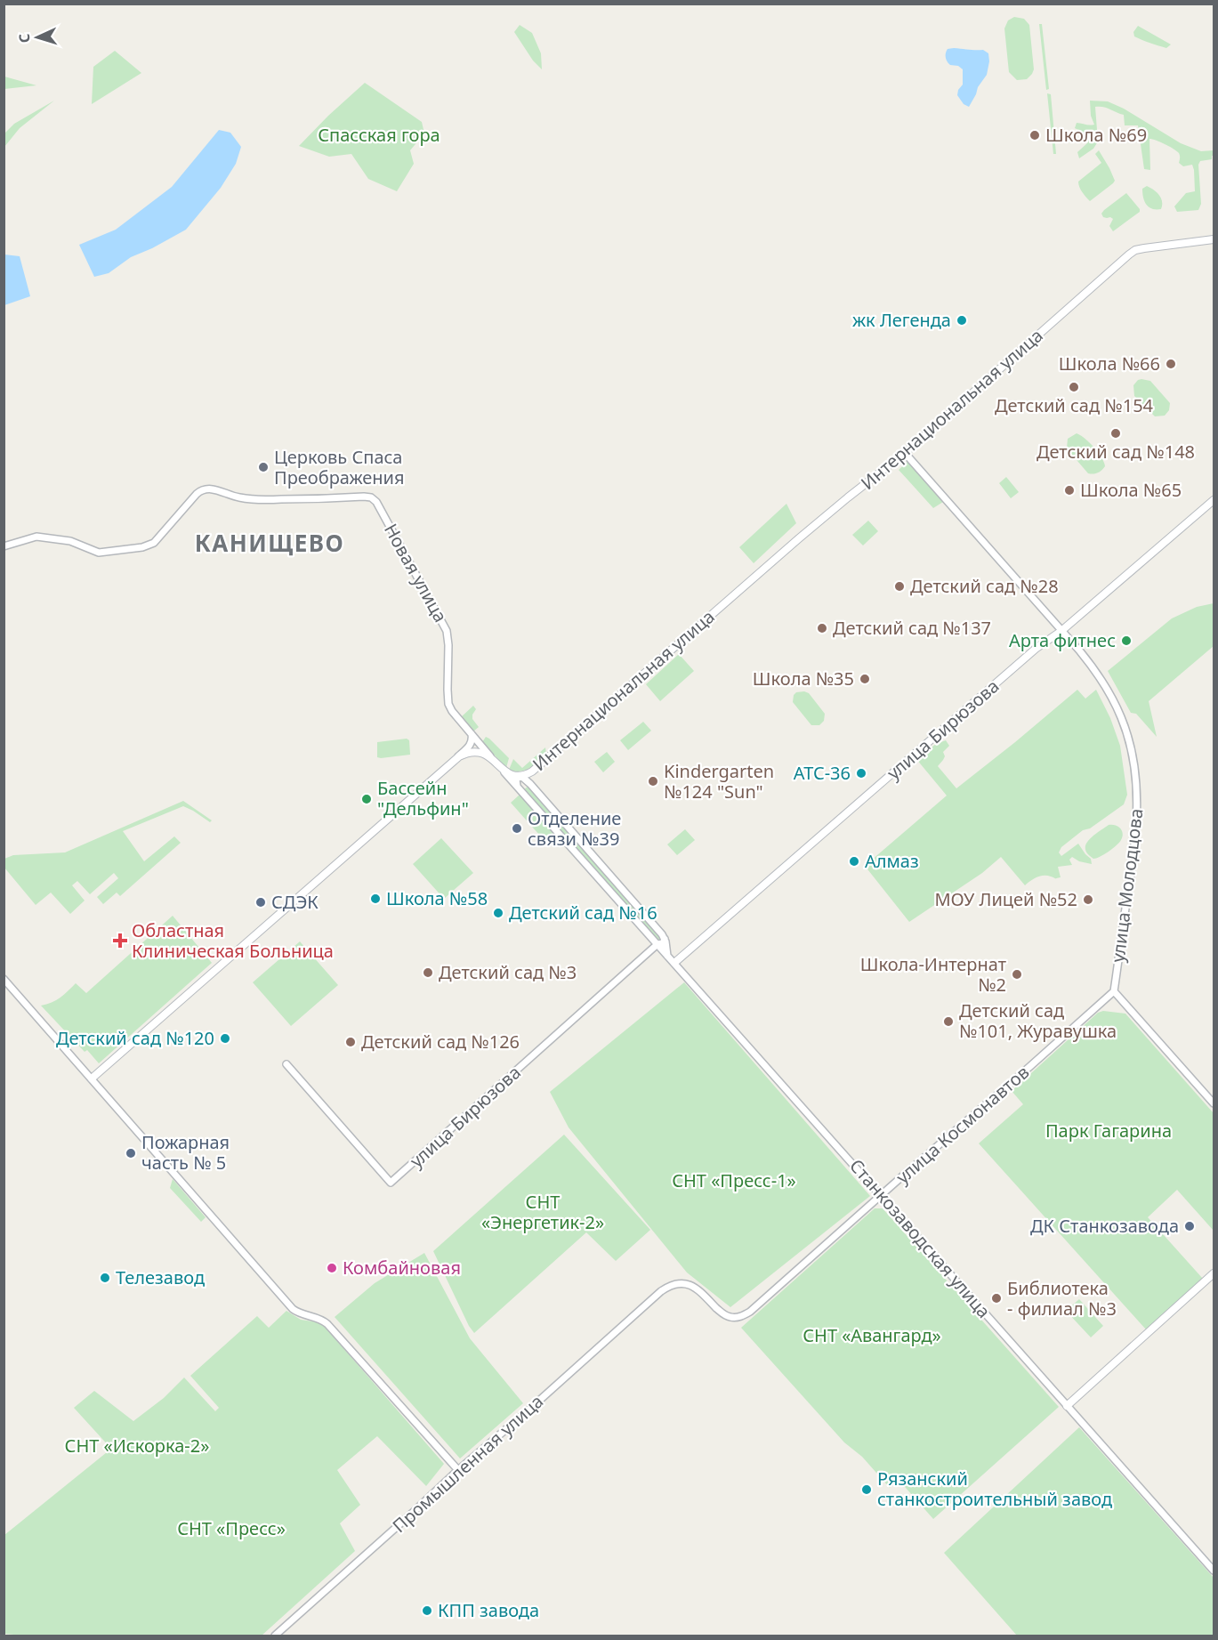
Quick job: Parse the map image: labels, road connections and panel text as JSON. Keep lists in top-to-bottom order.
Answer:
{
  "streets": {
    "main road": ["Интернациональная улица", "улица Бирюзова"],
    "street": [
      "Новая улица",
      "улица Молодцова",
      "улица Космонавтов",
      "Станкозаводская улица",
      "Промышленная улица"
    ]
  },
  "crossings": [
    ["Интернациональная улица", "Новая улица"],
    ["Интернациональная улица", "улица Молодцова"],
    ["Интернациональная улица", "Станкозаводская улица"],
    ["улица Бирюзова", "улица Молодцова"],
    ["улица Бирюзова", "Станкозаводская улица"],
    ["улица Молодцова", "улица Космонавтов"],
    ["улица Космонавтов", "Станкозаводская улица"],
    ["улица Космонавтов", "Промышленная улица"]
  ],
  "districts": ["КАНИЩЕВО"],
  "parks": [
    "Спасская гора",
    "Парк Гагарина",
    "СНТ «Пресс-1»",
    "СНТ «Энергетик-2»",
    "СНТ «Авангард»",
    "СНТ «Искорка-2»",
    "СНТ «Пресс»"
  ],
  "places": {
    "other": [
      "Школа №69",
      "жк Легенда",
      "Школа №66",
      "Детский сад №154",
      "Детский сад №148",
      "Церковь Спаса Преображения",
      "Школа №65",
      "Детский сад №28",
      "Детский сад №137",
      "Арта фитнес",
      "Школа №35",
      "АТС-36",
      "Kindergarten №124 \"Sun\"",
      "Бассейн \"Дельфин\"",
      "Отделение связи №39",
      "Алмаз",
      "Школа №58",
      "МОУ Лицей №52",
      "СДЭК",
      "Детский сад №16",
      "Детский сад №3",
      "Школа-Интернат №2",
      "Детский сад №101, Журавушка",
      "Детский сад №120",
      "Детский сад №126",
      "Пожарная часть № 5",
      "ДК Станкозавода",
      "Комбайновая",
      "Телезавод",
      "Библиотека - филиал №3",
      "Рязанский станкостроительный завод",
      "КПП завода"
    ],
    "health": ["Областная Клиническая Больница"]
  },
  "north": "left"
}
